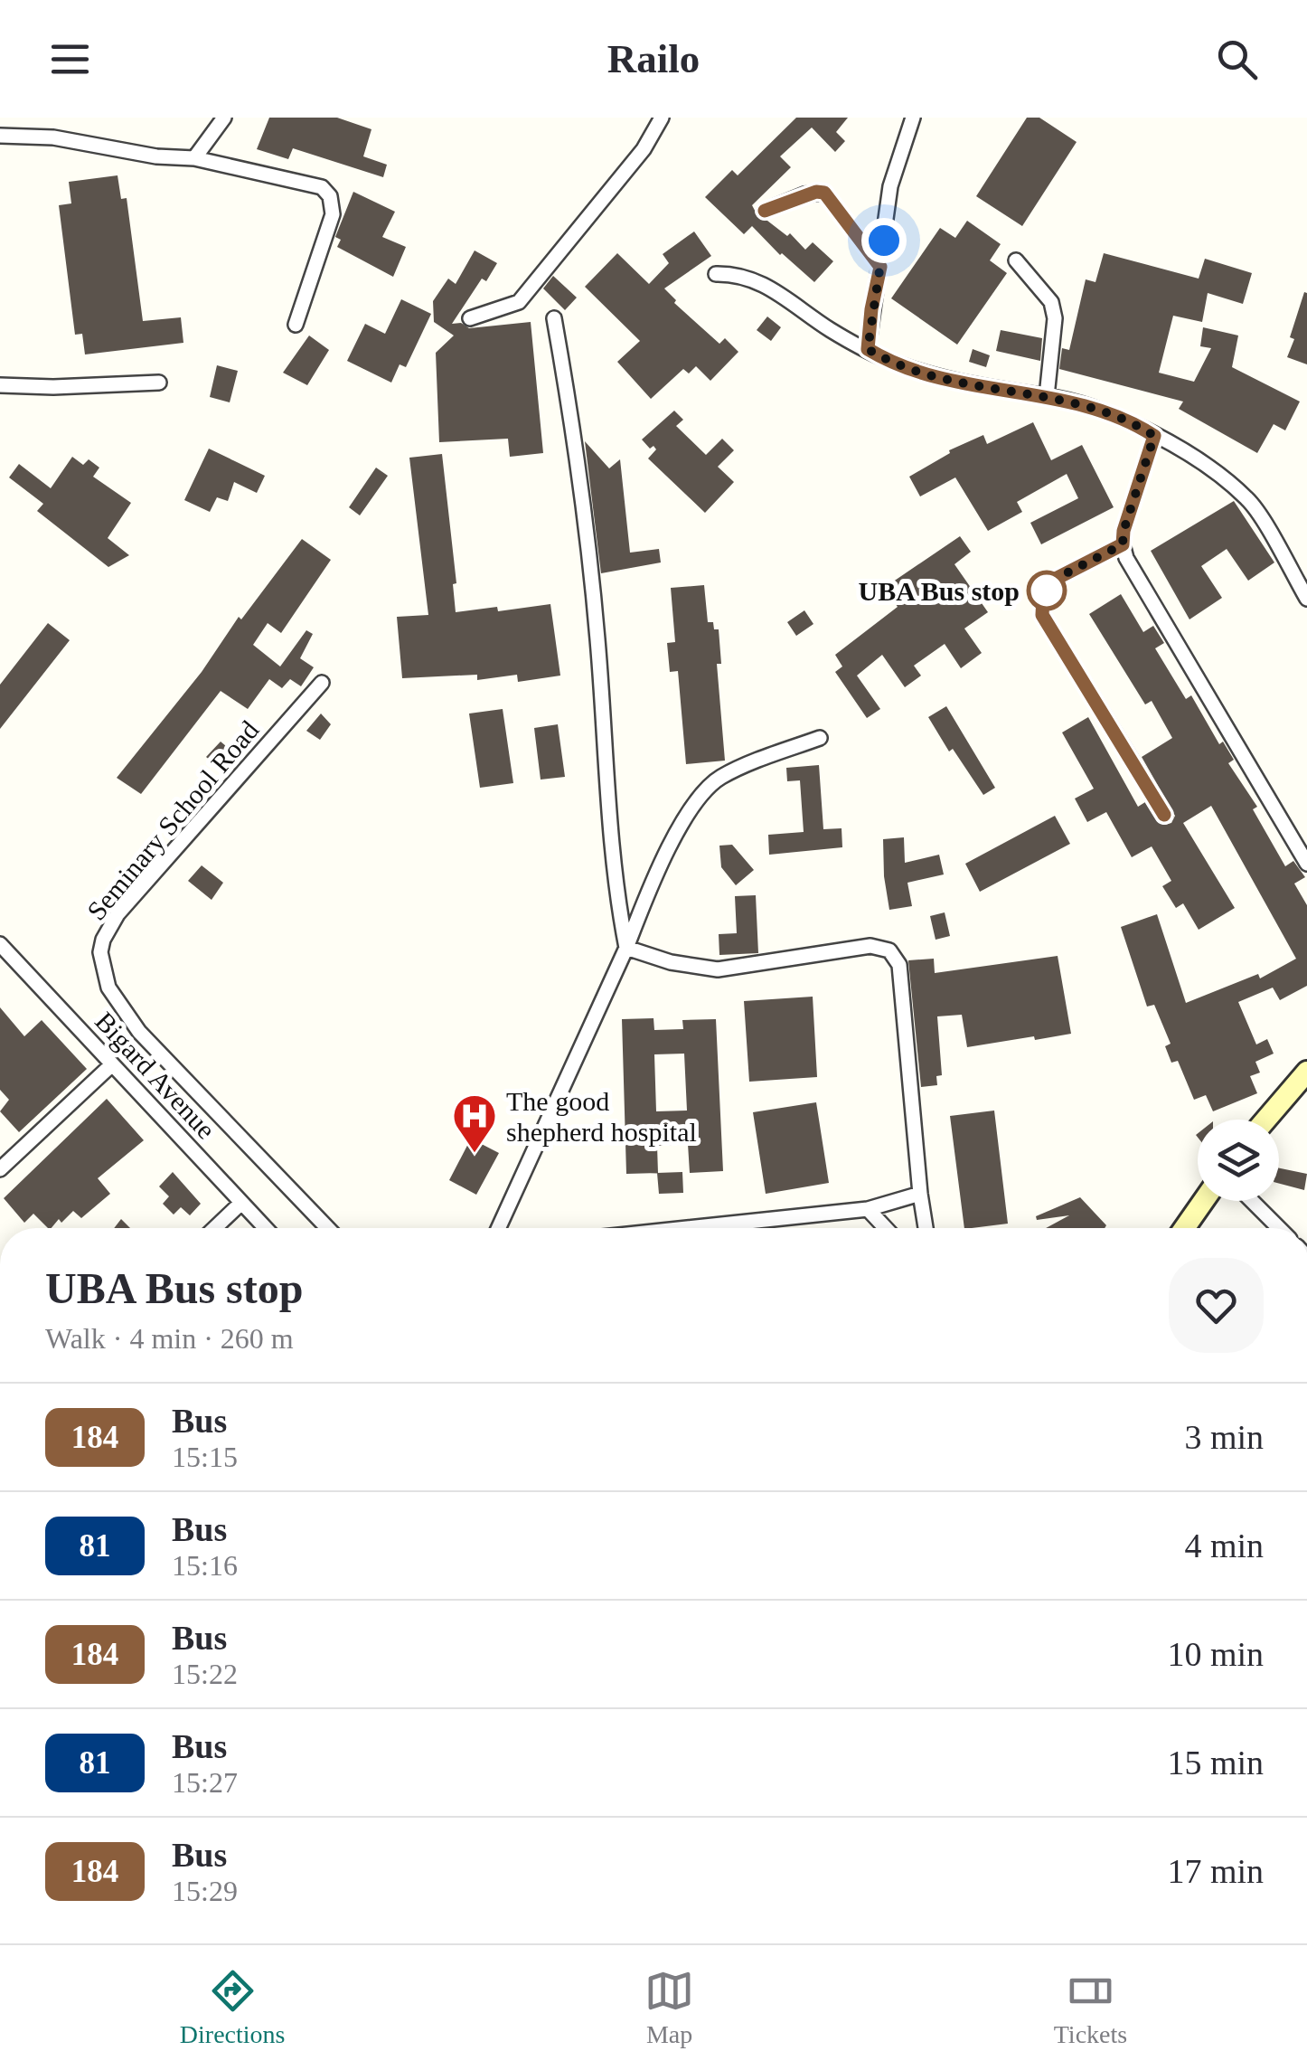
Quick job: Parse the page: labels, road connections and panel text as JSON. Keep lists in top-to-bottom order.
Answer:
{
  "streets": {
    "street": ["Seminary School Road", "Bigard Avenue"]
  },
  "places": {
    "other": ["UBA Bus stop"],
    "hospital": ["The good shepherd hospital"]
  },
  "lines": ["bus line 184"],
  "page": {
    "header": "Railo",
    "heading": ["UBA Bus stop", "Walk · 4 min · 260 m"],
    "list": [
      {
        "mark": "184",
        "name": "Bus",
        "note": "15:15",
        "value": "3 min"
      },
      {
        "mark": "81",
        "name": "Bus",
        "note": "15:16",
        "value": "4 min"
      },
      {
        "mark": "184",
        "name": "Bus",
        "note": "15:22",
        "value": "10 min"
      },
      {
        "mark": "81",
        "name": "Bus",
        "note": "15:27",
        "value": "15 min"
      },
      {
        "mark": "184",
        "name": "Bus",
        "note": "15:29",
        "value": "17 min"
      }
    ],
    "tabs": ["Directions", "Map", "Tickets"]
  }
}
